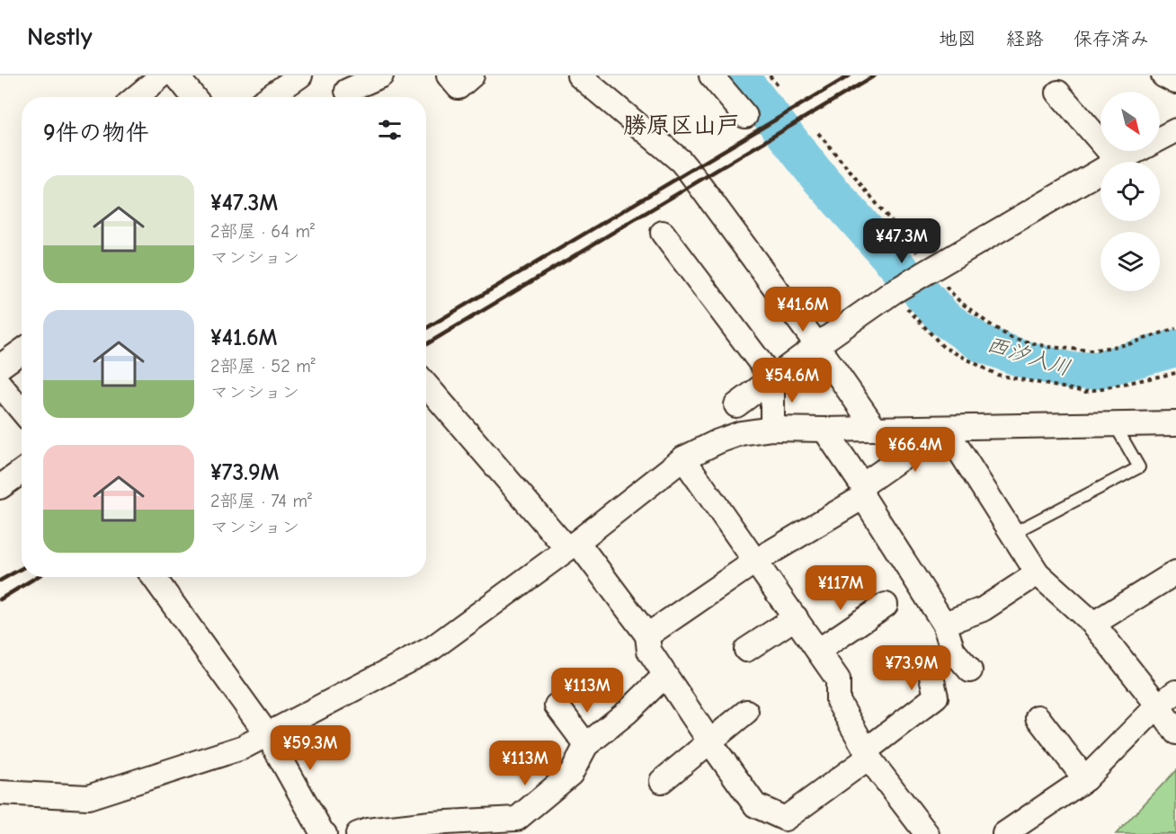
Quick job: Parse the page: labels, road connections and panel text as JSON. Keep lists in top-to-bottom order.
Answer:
{
  "districts": ["勝原区山戸"],
  "water": ["西汐入川"],
  "north": "bottom right",
  "page": {
    "header": "Nestly",
    "nav": ["地図", "経路", "保存済み"],
    "heading": "9件の物件",
    "list": [
      {
        "name": "¥47.3M",
        "note": "2部屋 · 64 m² · マンション"
      },
      {
        "name": "¥41.6M",
        "note": "2部屋 · 52 m² · マンション"
      },
      {
        "name": "¥73.9M",
        "note": "2部屋 · 74 m² · マンション"
      }
    ],
    "price": [
      "¥47.3M",
      "¥41.6M",
      "¥54.6M",
      "¥66.4M",
      "¥117M",
      "¥73.9M",
      "¥113M",
      "¥59.3M",
      "¥113M"
    ]
  }
}
